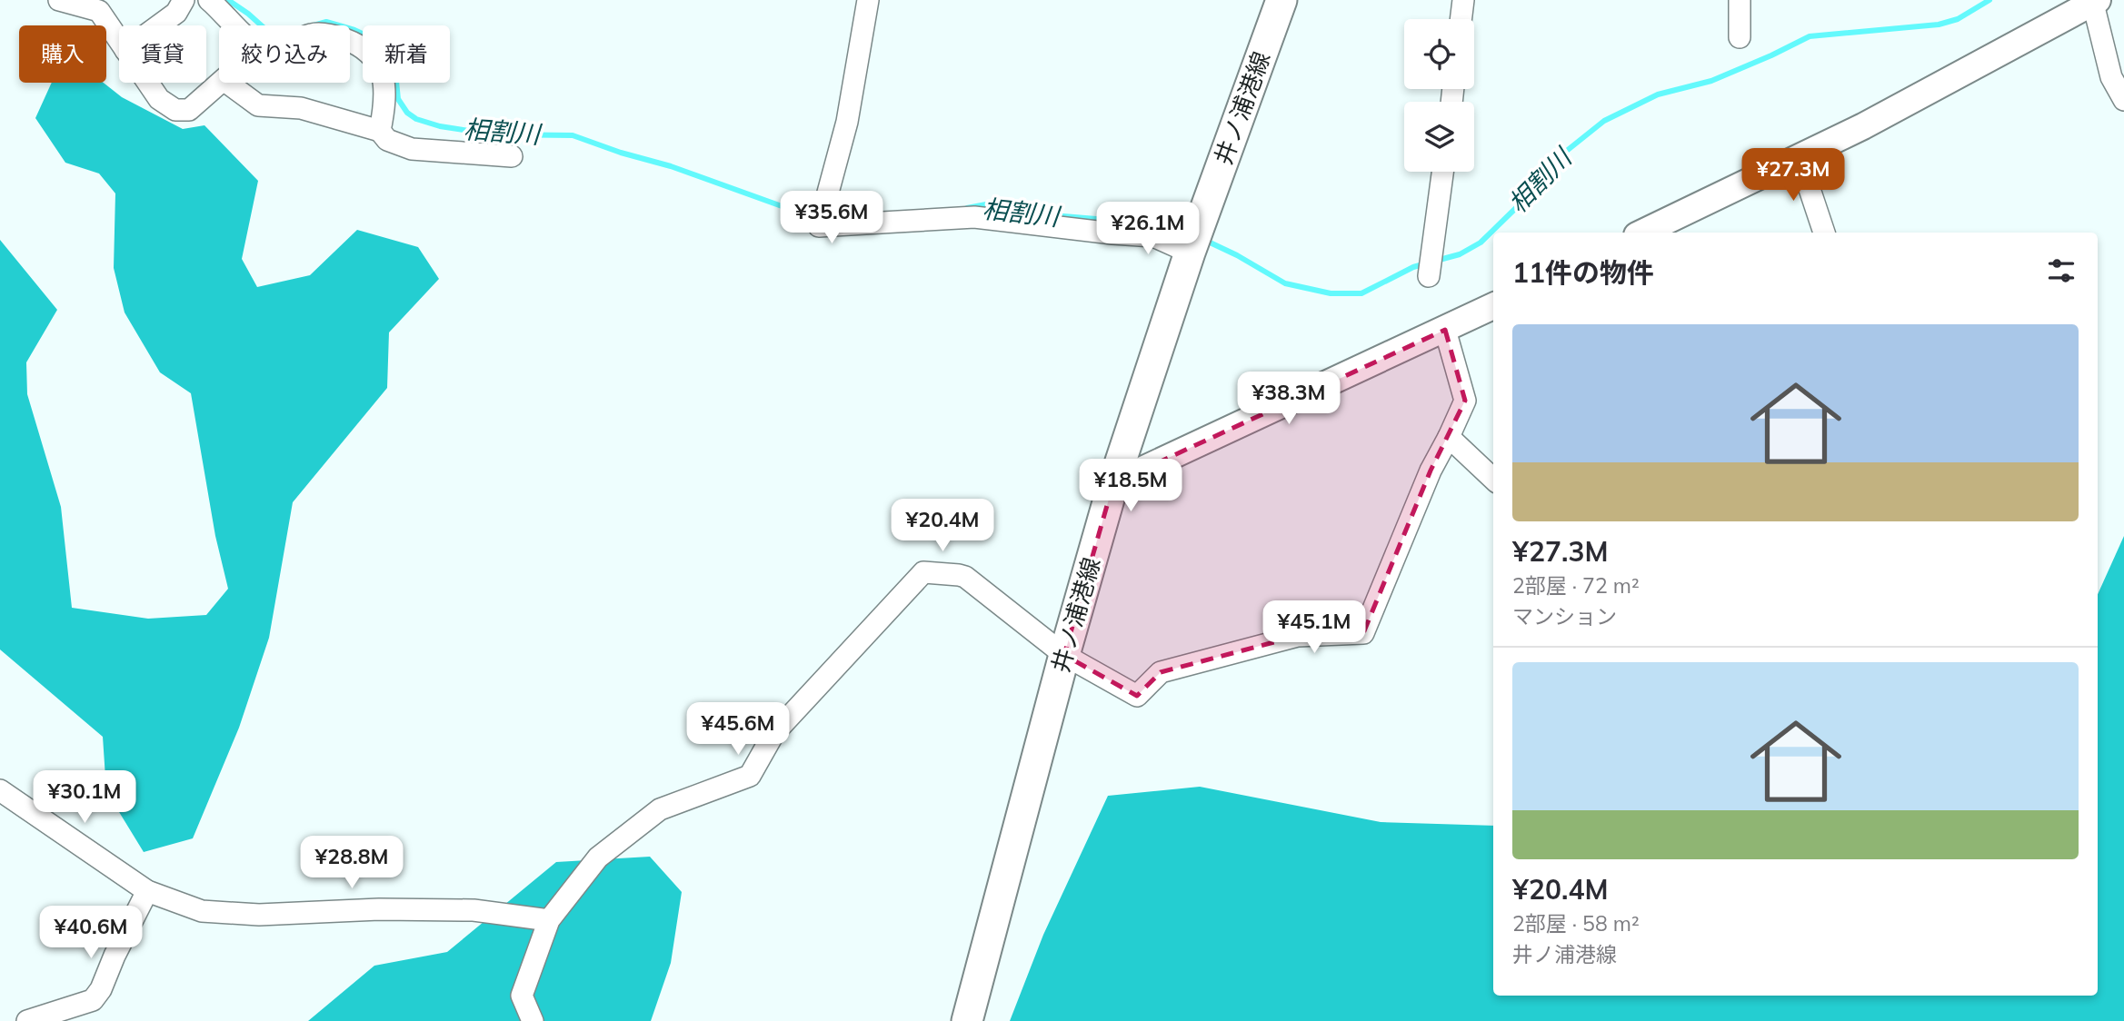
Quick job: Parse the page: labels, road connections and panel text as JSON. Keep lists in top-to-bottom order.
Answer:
{
  "streets": {
    "main road": ["井ノ浦港線"]
  },
  "water": ["相割川"],
  "page": {
    "chip": [
      "購入",
      "賃貸",
      "絞り込み",
      "新着"
    ],
    "price": [
      "¥27.3M",
      "¥35.6M",
      "¥26.1M",
      "¥38.3M",
      "¥18.5M",
      "¥20.4M",
      "¥45.1M",
      "¥45.6M",
      "¥30.1M",
      "¥28.8M",
      "¥40.6M"
    ],
    "heading": "11件の物件",
    "list": [
      {
        "name": "¥27.3M",
        "note": "2部屋 · 72 m² · マンション"
      },
      {
        "name": "¥20.4M",
        "note": "2部屋 · 58 m² · 井ノ浦港線"
      }
    ]
  }
}
